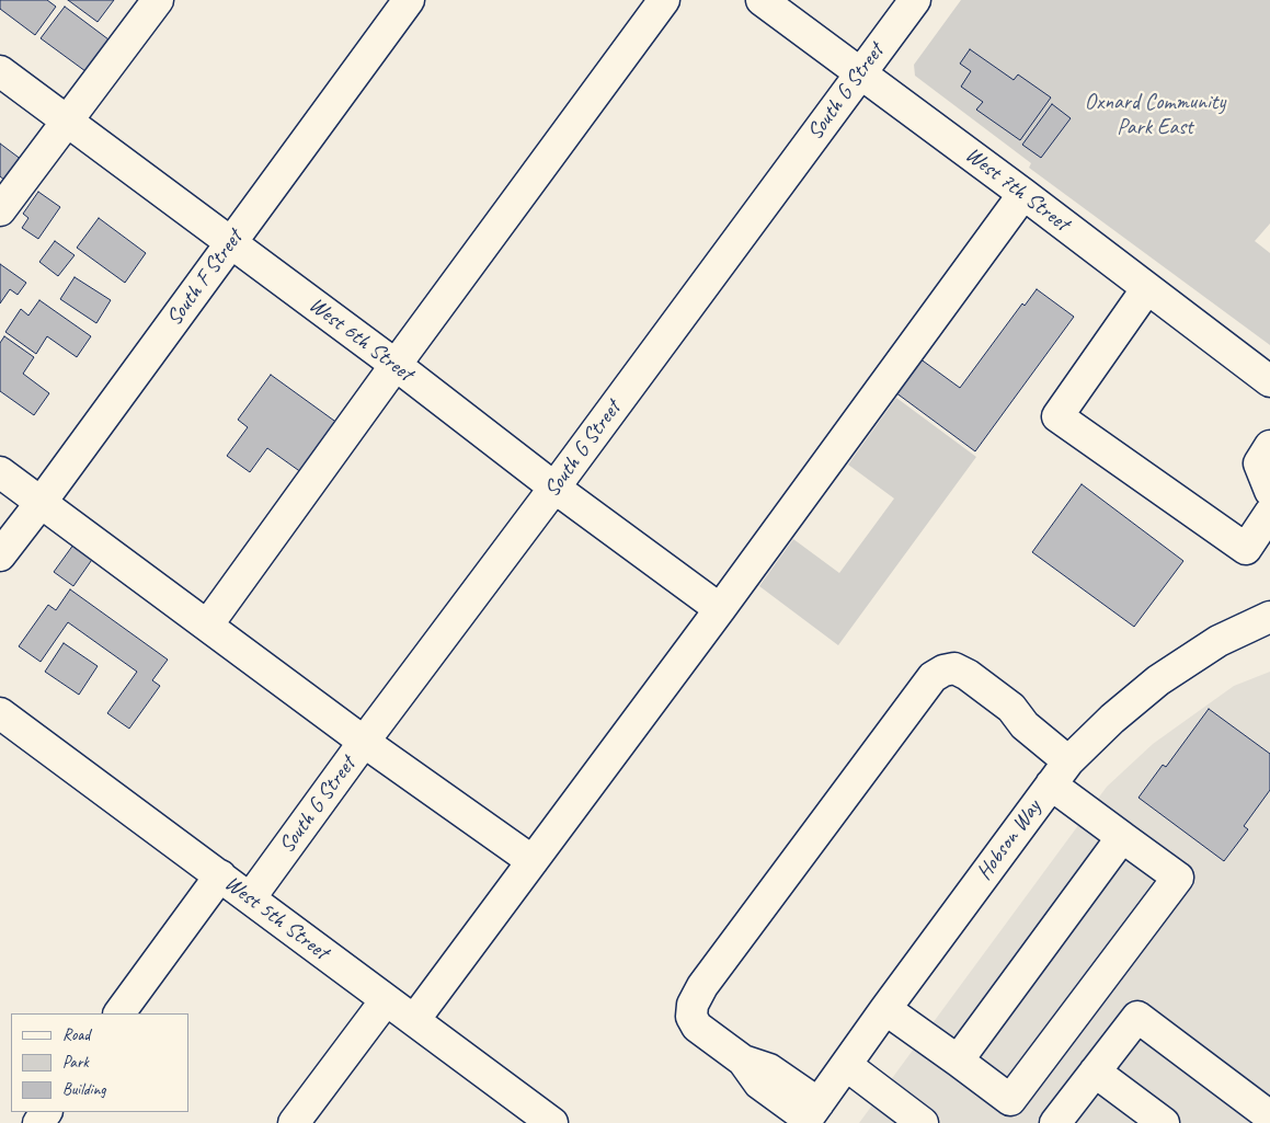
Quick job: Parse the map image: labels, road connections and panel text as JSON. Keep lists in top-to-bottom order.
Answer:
{
  "streets": {
    "street": [
      "South G Street",
      "West 7th Street",
      "South F Street",
      "West 6th Street",
      "Hobson Way",
      "West 5th Street"
    ]
  },
  "crossings": [
    ["South G Street", "West 7th Street"],
    ["South G Street", "West 6th Street"],
    ["South G Street", "West 5th Street"],
    ["South F Street", "West 6th Street"]
  ],
  "parks": ["Oxnard Community Park East"],
  "legend": ["Road", "Park", "Building"]
}
